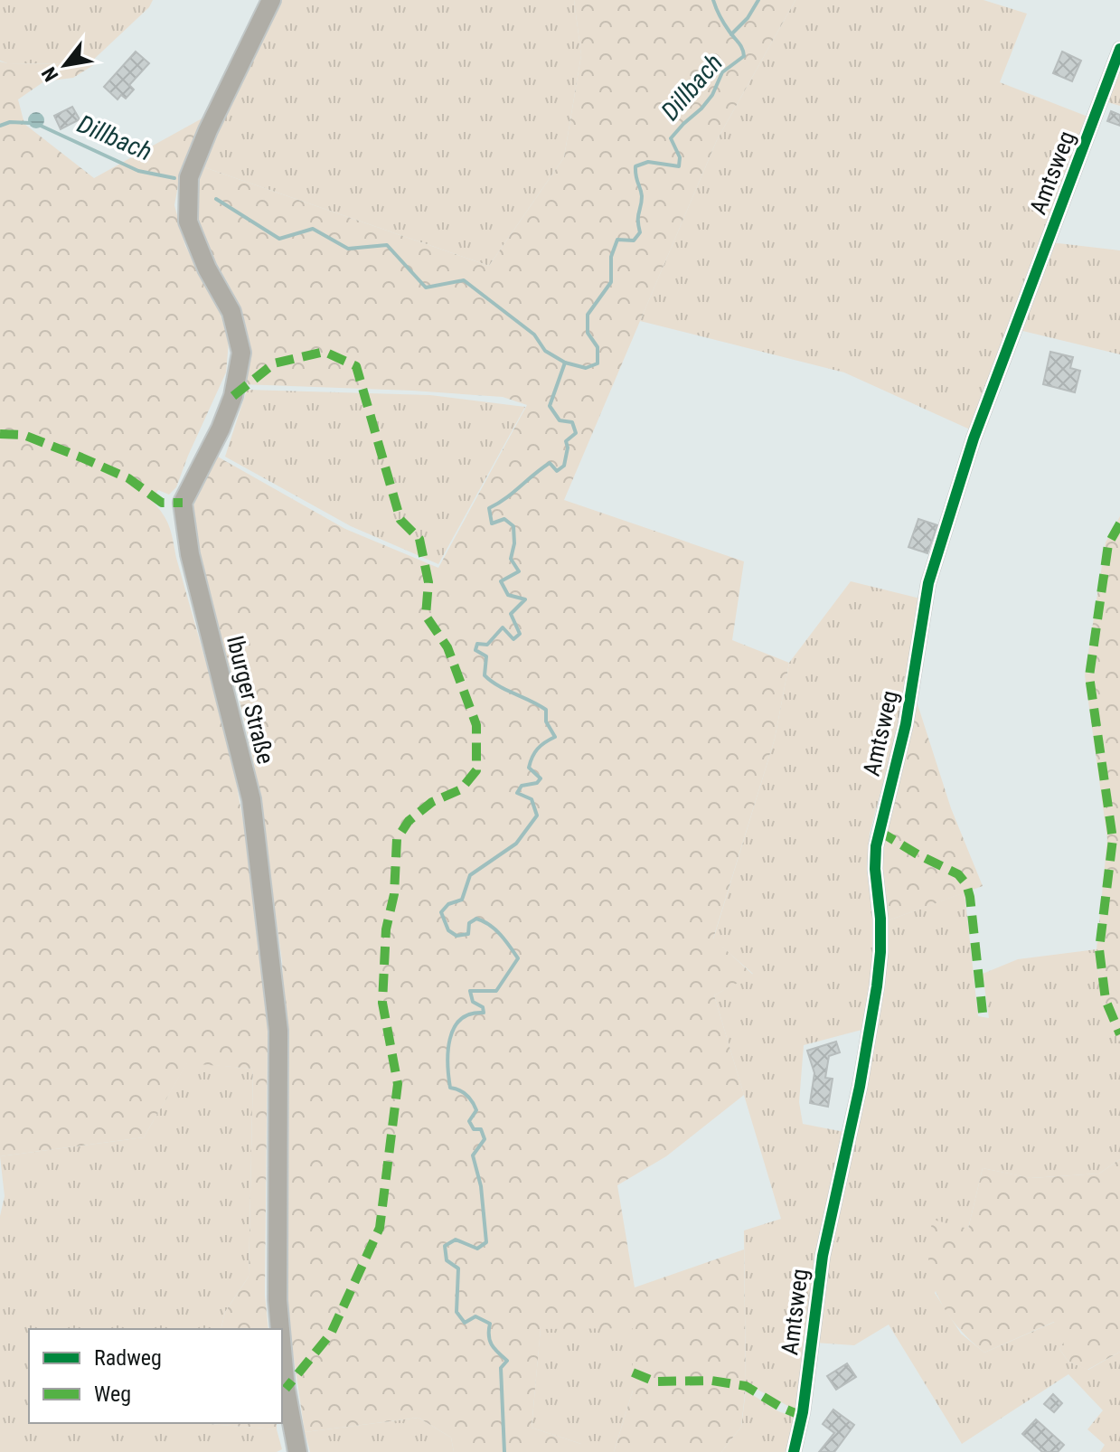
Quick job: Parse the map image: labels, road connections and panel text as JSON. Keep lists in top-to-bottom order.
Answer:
{
  "streets": {
    "main road": ["Iburger Straße"],
    "street": ["Amtsweg"]
  },
  "water": ["Dillbach"],
  "legend": ["Radweg", "Weg"],
  "north": "bottom left"
}
